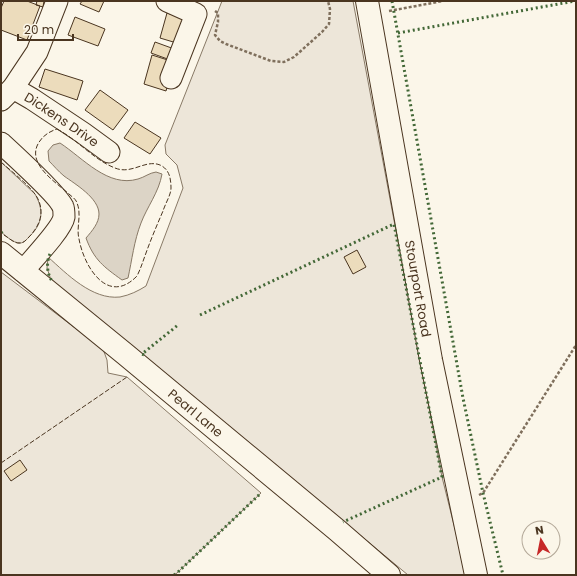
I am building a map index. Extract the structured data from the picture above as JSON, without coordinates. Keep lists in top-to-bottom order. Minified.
{"streets":{"main road":["Stourport Road","Pearl Lane"],"street":["Dickens Drive"]},"scale_bar":"20 m","north":"top"}
